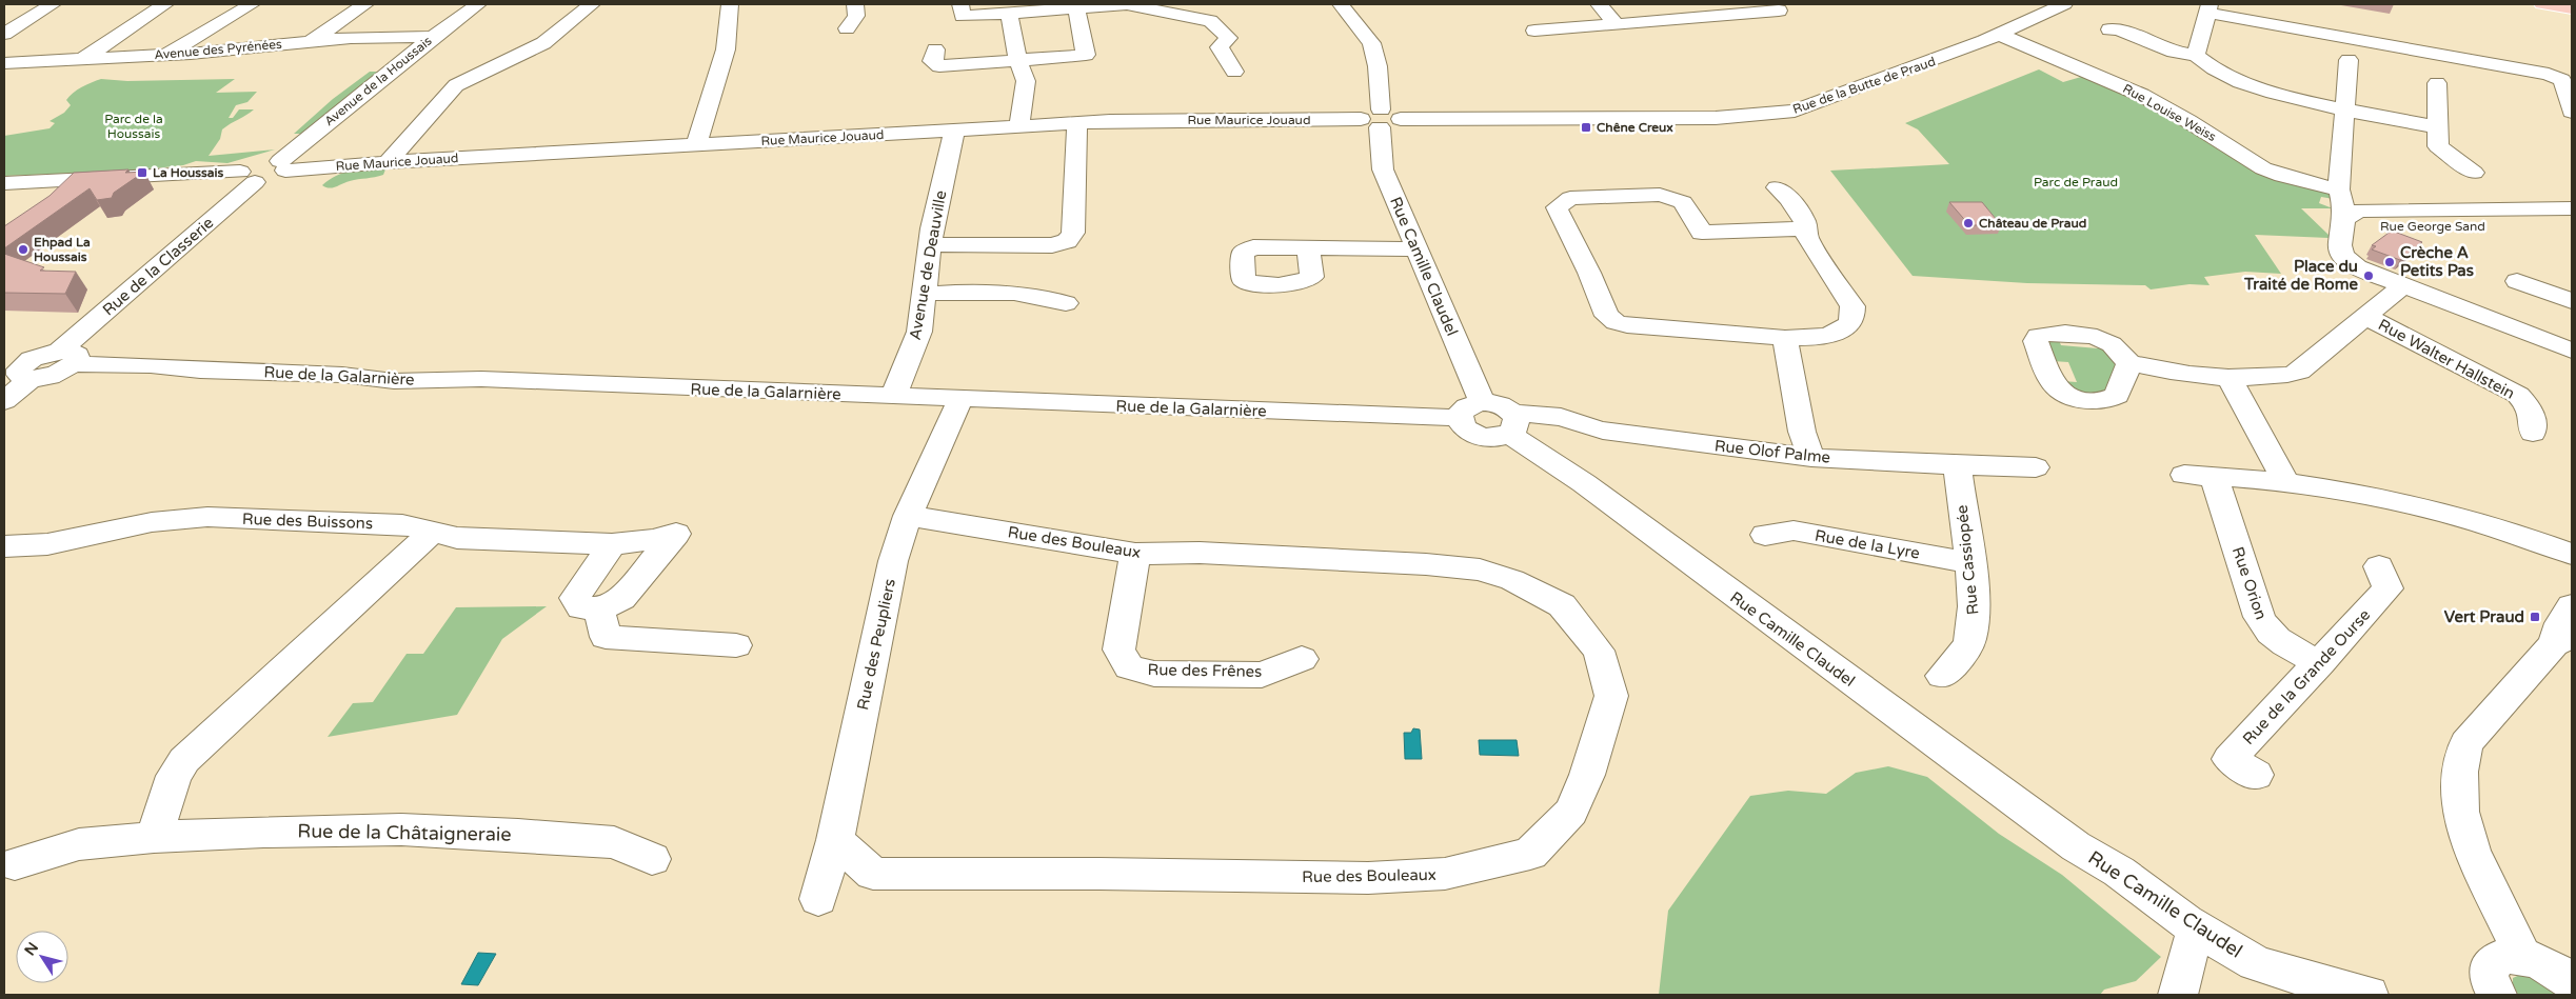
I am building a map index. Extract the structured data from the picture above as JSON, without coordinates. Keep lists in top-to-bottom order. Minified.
{"streets":{"street":["Avenue des Pyrénées","Avenue de la Houssais","Rue de la Butte de Praud","Rue Louise Weiss","Rue Maurice Jouaud","Rue George Sand","Avenue de Deauville","Rue de la Classerie","Rue Camille Claudel","Rue Walter Hallstein","Rue de la Galarnière","Rue Olof Palme","Rue des Buissons","Rue des Bouleaux","Rue de la Lyre","Rue Cassiopée","Rue Orion","Rue des Peupliers","Rue des Frênes","Rue de la Grande Ourse","Rue de la Châtaigneraie"]},"crossings":[["Avenue des Pyrénées","Avenue de la Houssais"],["Avenue de la Houssais","Rue Maurice Jouaud"],["Rue de la Butte de Praud","Rue Louise Weiss"],["Rue de la Butte de Praud","Rue Maurice Jouaud"],["Rue de la Butte de Praud","Rue Camille Claudel"],["Rue Maurice Jouaud","Avenue de Deauville"],["Rue Maurice Jouaud","Rue Camille Claudel"],["Avenue de Deauville","Rue de la Galarnière"],["Rue de la Classerie","Rue de la Galarnière"],["Rue Camille Claudel","Rue de la Galarnière"],["Rue Camille Claudel","Rue Olof Palme"],["Rue de la Galarnière","Rue Olof Palme"],["Rue de la Galarnière","Rue des Peupliers"],["Rue Olof Palme","Rue Cassiopée"],["Rue des Bouleaux","Rue des Peupliers"],["Rue des Bouleaux","Rue des Frênes"],["Rue de la Lyre","Rue Cassiopée"],["Rue Orion","Rue de la Grande Ourse"]],"parks":["Parc de la Houssais","Parc de Praud"],"places":{"transit":["Chêne Creux","La Houssais","Vert Praud"],"other":["Château de Praud","Ehpad La Houssais","Crèche A Petits Pas","Place du Traité de Rome"]},"north":"top left"}
